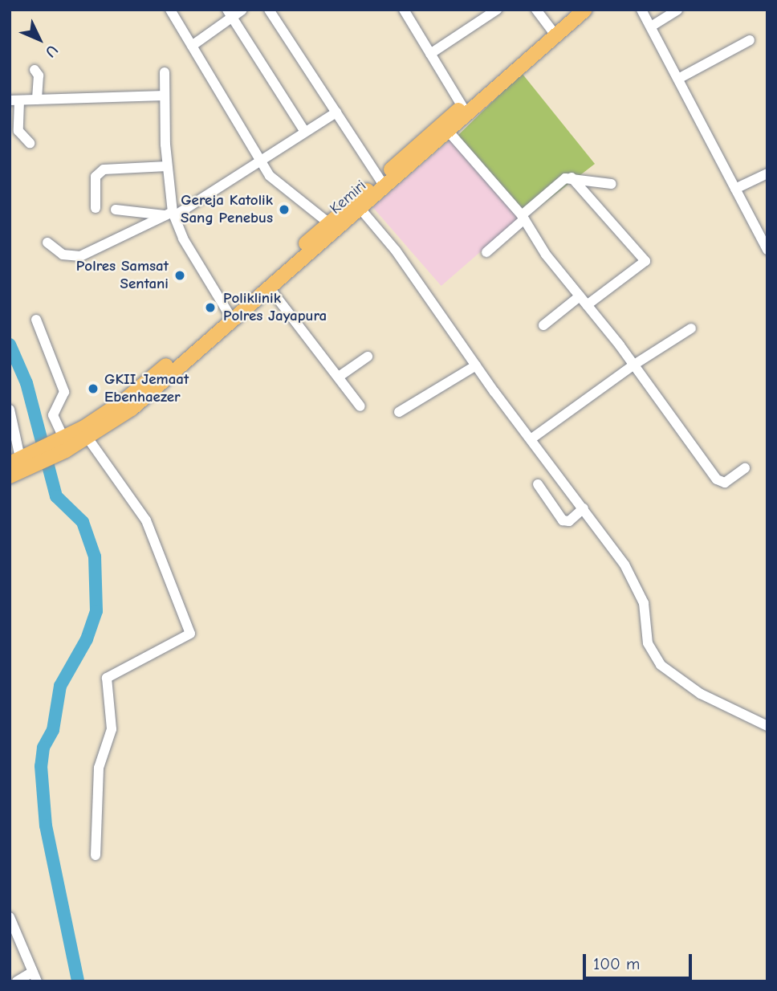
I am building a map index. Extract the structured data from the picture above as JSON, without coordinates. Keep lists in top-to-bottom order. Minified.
{"streets":{"highway":["Kemiri"]},"places":["Gereja Katolik Sang Penebus","Polres Samsat Sentani","Poliklinik Polres Jayapura","GKII Jemaat Ebenhaezer"],"scale_bar":"100 m","north":"bottom right"}
